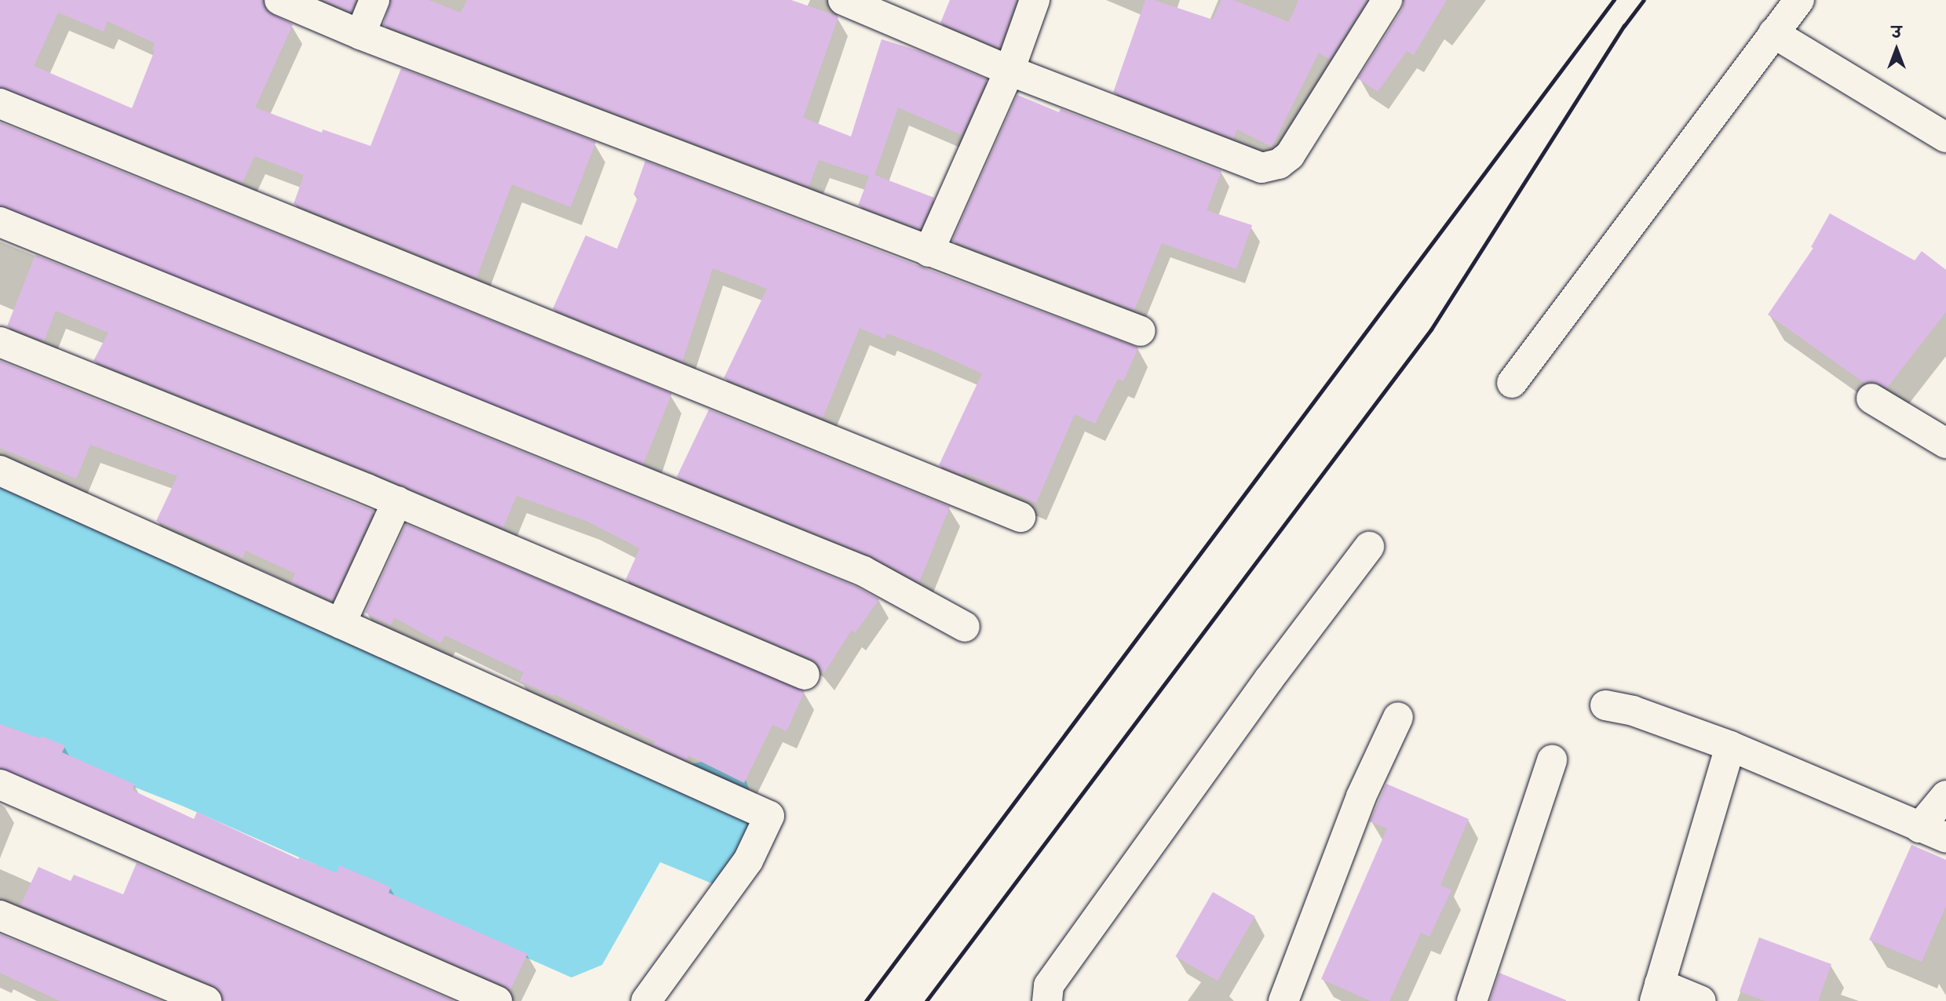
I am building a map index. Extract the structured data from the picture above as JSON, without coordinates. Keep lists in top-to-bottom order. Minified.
{"north":"top"}
